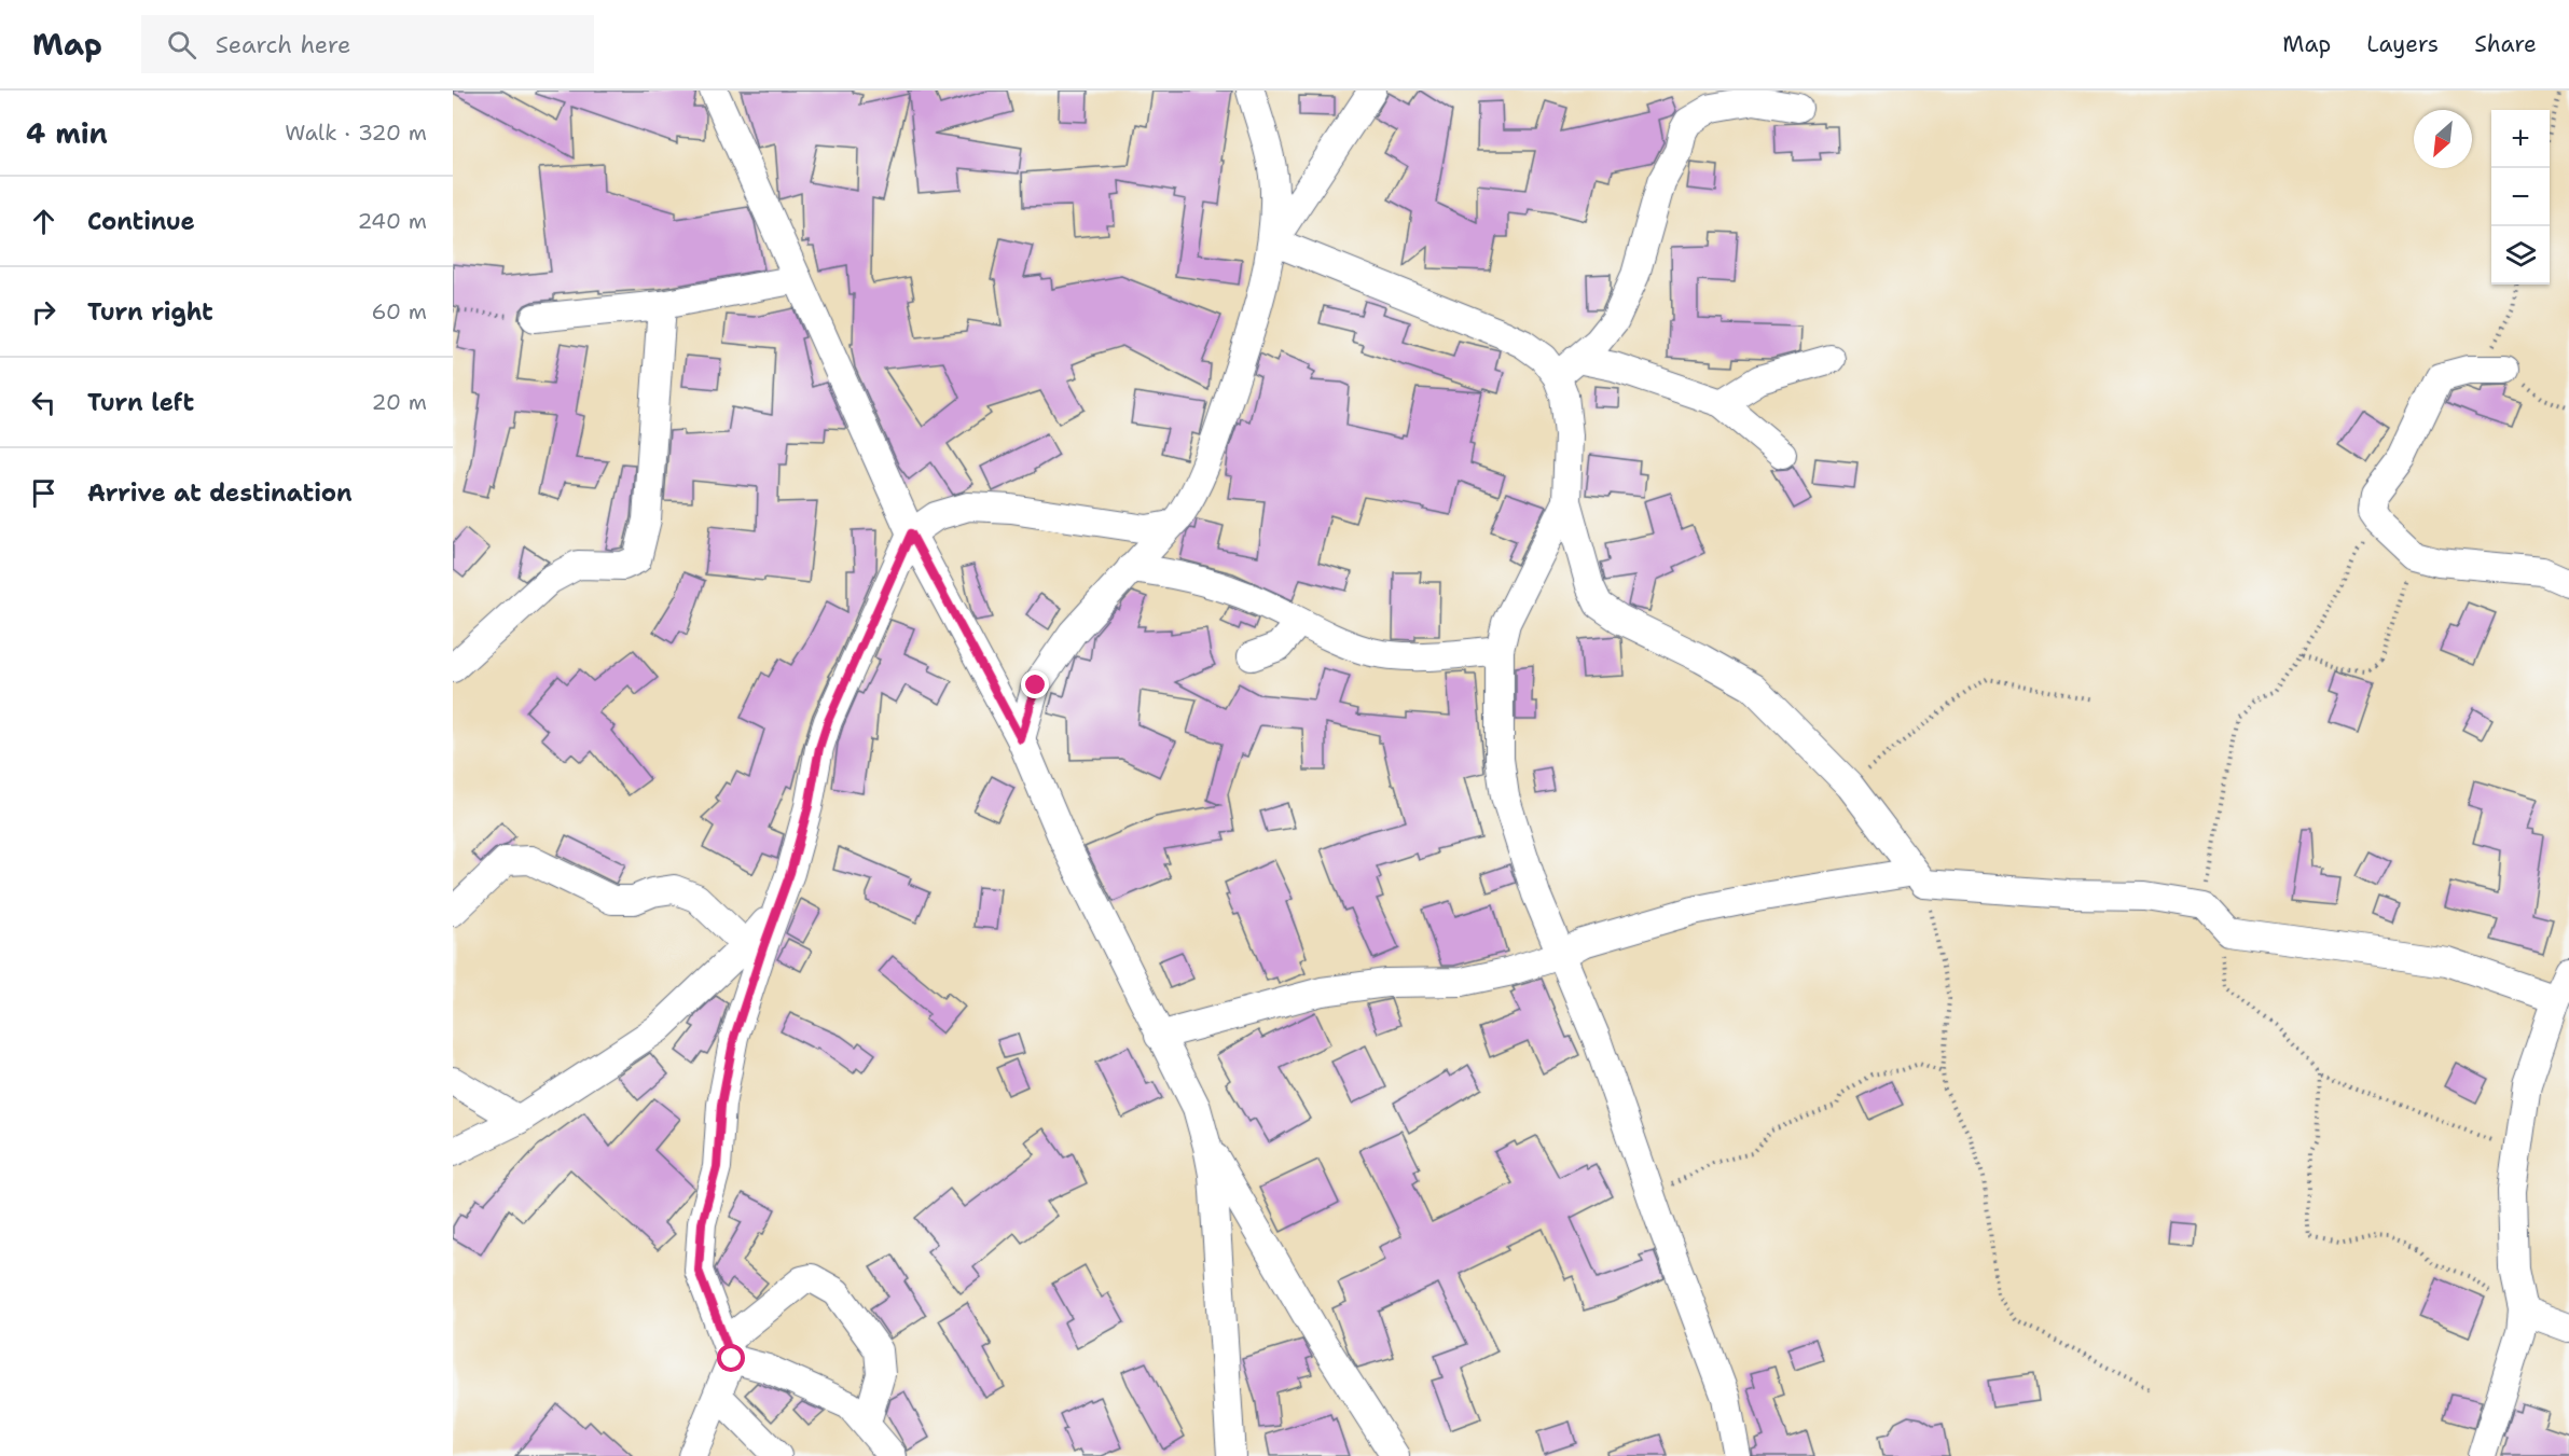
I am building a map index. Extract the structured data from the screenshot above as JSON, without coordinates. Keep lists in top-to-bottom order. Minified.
{"north":"bottom left","page":{"header":"Map","search":"Search here","nav":["Map","Layers","Share"],"heading":["4 min","Walk · 320 m"],"map_buttons":["+","−"],"list":[["Continue","240 m"],["Turn right","60 m"],["Turn left","20 m"],"Arrive at destination"]}}
